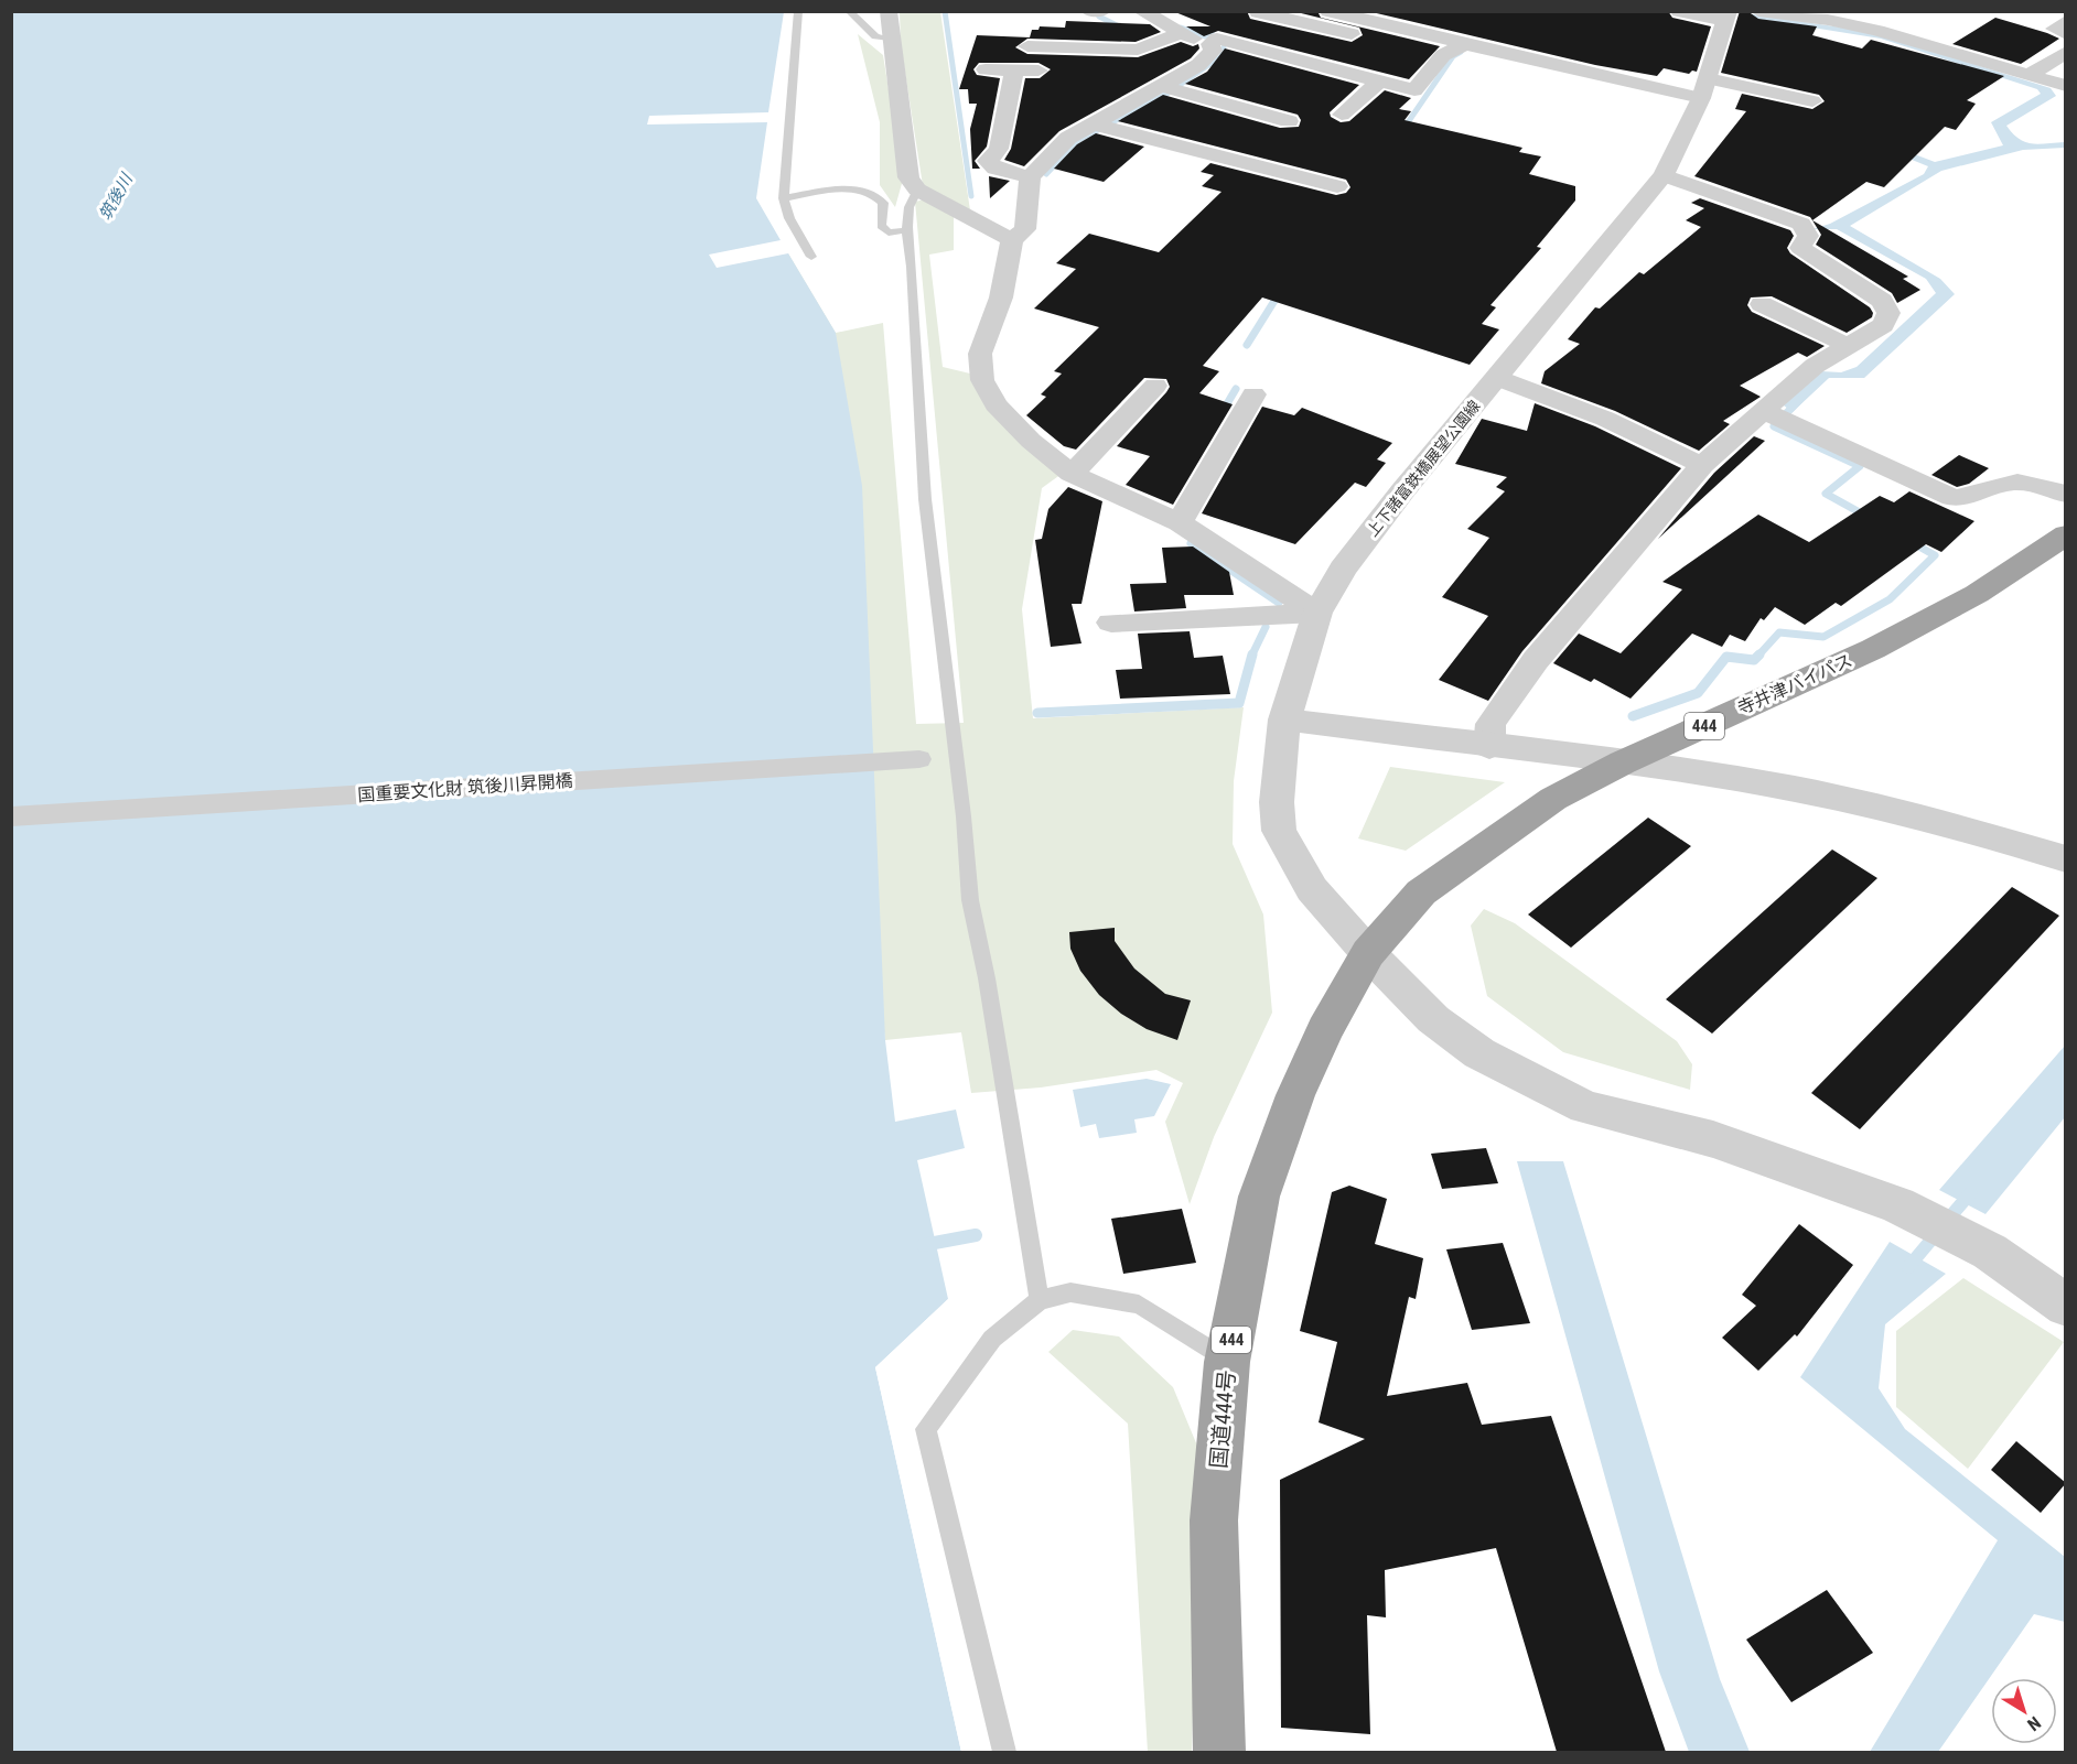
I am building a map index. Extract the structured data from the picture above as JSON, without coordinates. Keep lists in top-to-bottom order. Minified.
{"streets":{"highway":["寺井津バイパス","444","国道444号"],"street":["上下諸富鉄橋展望公園線","国重要文化財 筑後川昇開橋"]},"crossings":[["上下諸富鉄橋展望公園線","寺井津バイパス"],["上下諸富鉄橋展望公園線","国道444号"],["寺井津バイパス","国道444号"]],"water":["筑後川"],"north":"bottom right"}
